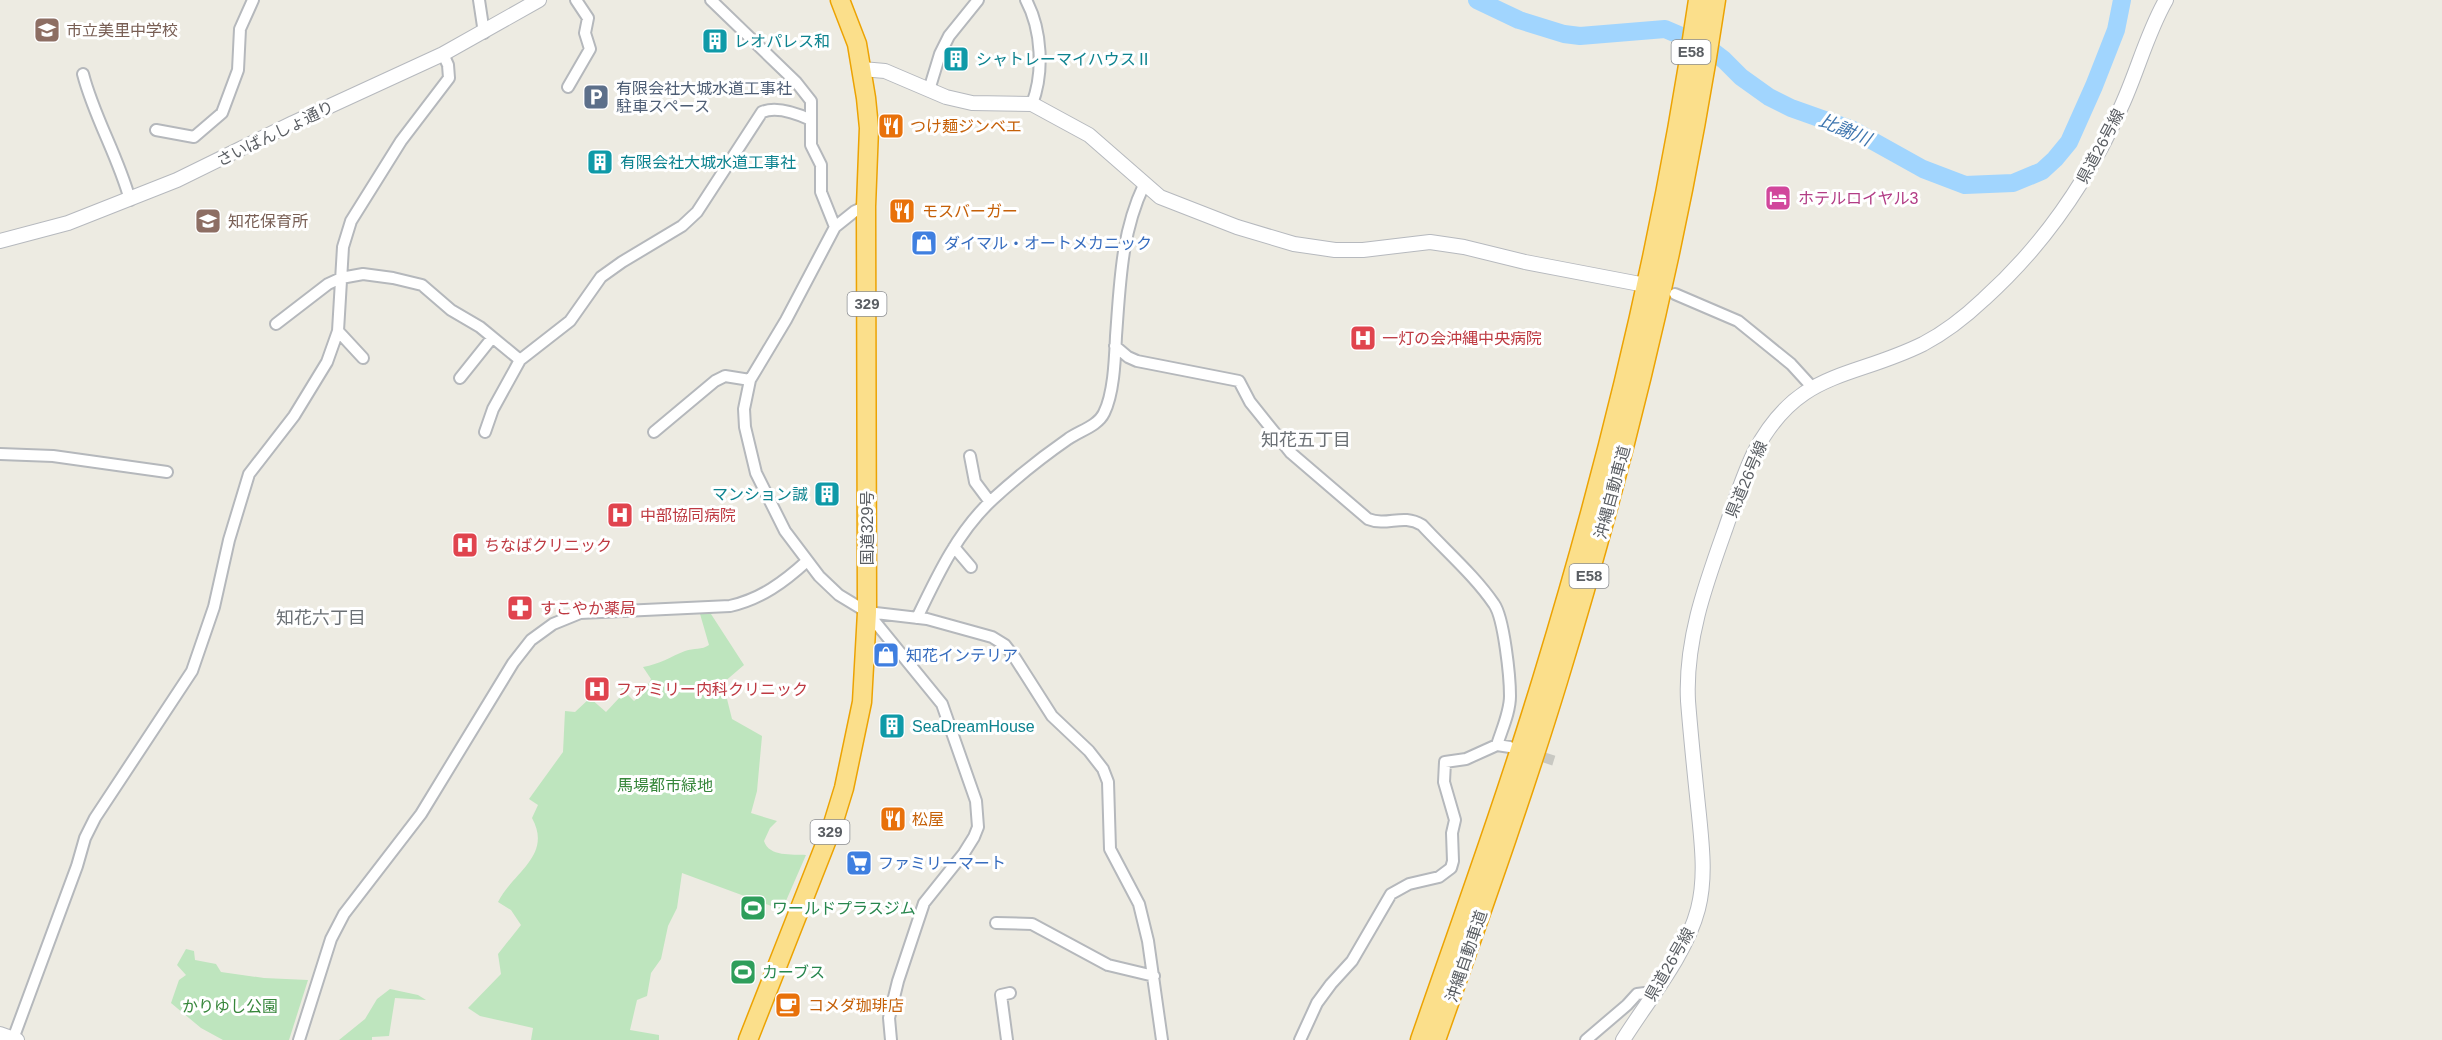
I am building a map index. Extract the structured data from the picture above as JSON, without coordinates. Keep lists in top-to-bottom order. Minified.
{"streets":{"highway":["E58","329","沖縄自動車道","国道329号"],"main road":["さいばんしょ通り","県道26号線"]},"districts":["知花五丁目","知花六丁目"],"water":["比謝川"],"parks":["馬場都市緑地","かりゆし公園"],"places":{"school or university":["市立美里中学校","知花保育所"],"building":["レオパレス和","シャトレーマイハウスⅡ","有限会社大城水道工事社","マンション誠","SeaDreamHouse"],"parking":["有限会社大城水道工事社 駐車スペース"],"restaurant":["つけ麺ジンベエ","モスバーガー","松屋"],"hotel":["ホテルロイヤル3"],"shop":["ダイマル・オートメカニック","知花インテリア"],"hospital":["一灯の会沖縄中央病院","中部協同病院","ちなばクリニック","ファミリー内科クリニック"],"pharmacy":["すこやか薬局"],"supermarket":["ファミリーマート"],"sports":["ワールドプラスジム","カーブス"],"cafe":["コメダ珈琲店"]}}
